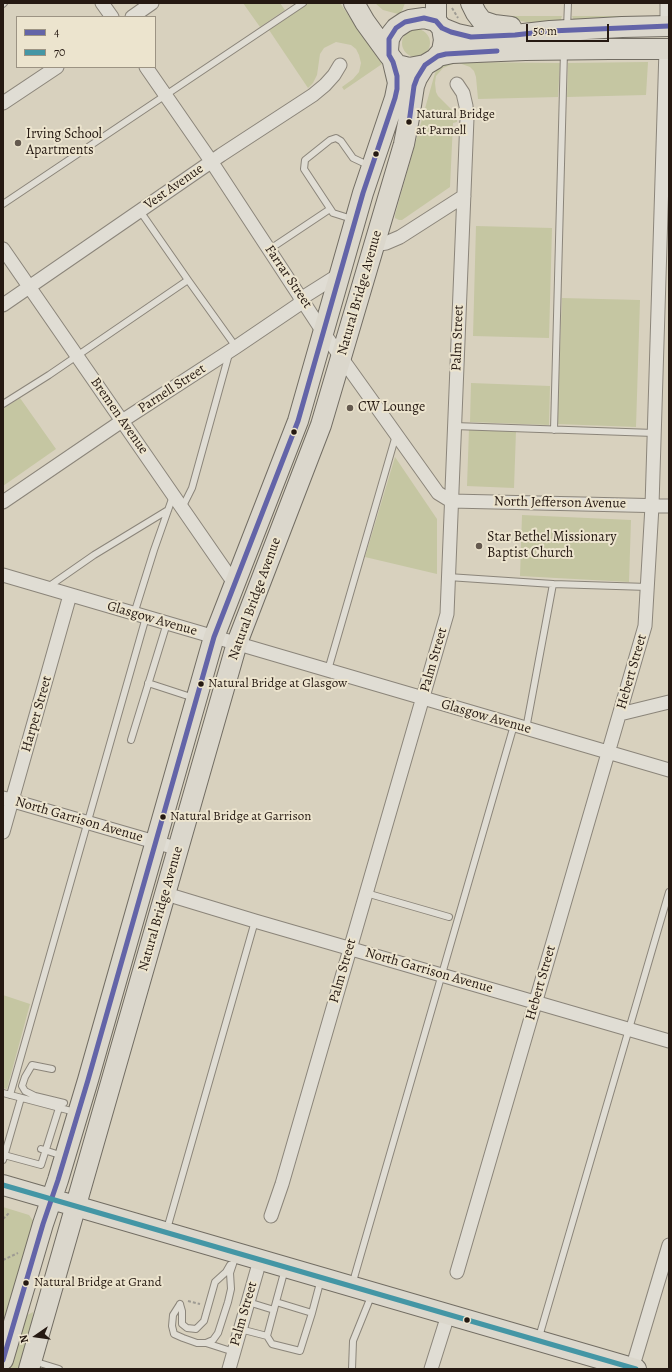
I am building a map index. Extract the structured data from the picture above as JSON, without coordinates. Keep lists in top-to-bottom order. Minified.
{"streets":{"main road":["Natural Bridge Avenue"],"street":["Vest Avenue","Farrar Street","Palm Street","Parnell Street","Bremen Avenue","North Jefferson Avenue","Glasgow Avenue","Hebert Street","Harper Street","North Garrison Avenue"]},"crossings":[["Vest Avenue","Farrar Street"],["Vest Avenue","Bremen Avenue"],["Farrar Street","Natural Bridge Avenue"],["Farrar Street","Palm Street"],["Farrar Street","Parnell Street"],["Farrar Street","North Jefferson Avenue"],["Natural Bridge Avenue","Parnell Street"],["Natural Bridge Avenue","Bremen Avenue"],["Natural Bridge Avenue","Glasgow Avenue"],["Natural Bridge Avenue","North Garrison Avenue"],["Palm Street","North Jefferson Avenue"],["Palm Street","Glasgow Avenue"],["Palm Street","North Garrison Avenue"],["Parnell Street","Bremen Avenue"],["North Jefferson Avenue","Hebert Street"],["Glasgow Avenue","Hebert Street"],["Glasgow Avenue","Harper Street"],["Hebert Street","North Garrison Avenue"],["Harper Street","North Garrison Avenue"]],"places":["Natural Bridge at Parnell","Irving School Apartments","CW Lounge","Star Bethel Missionary Baptist Church","Natural Bridge at Glasgow","Natural Bridge at Garrison","Natural Bridge at Grand"],"lines":["transit line 4","transit line 70"],"legend":["4","70"],"scale_bar":"50 m","north":"left"}
